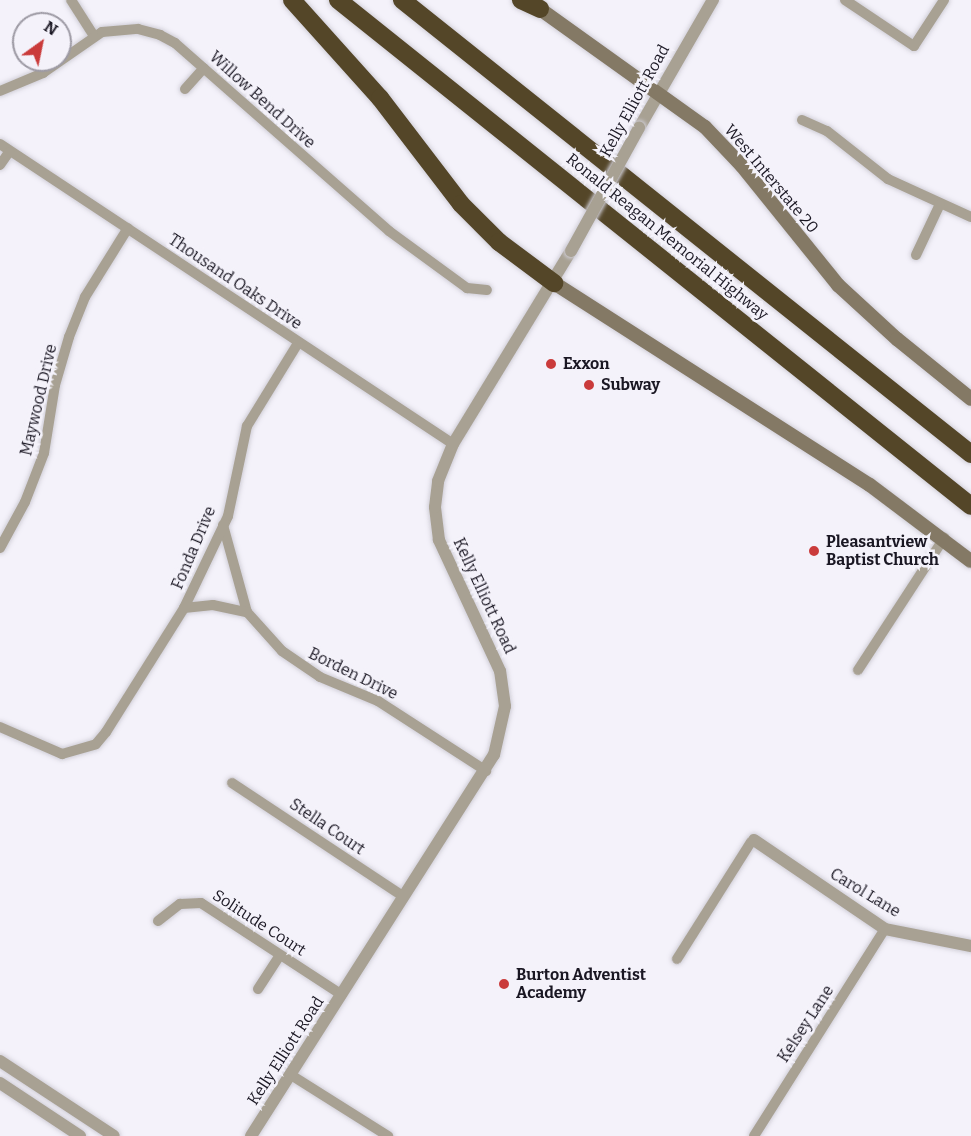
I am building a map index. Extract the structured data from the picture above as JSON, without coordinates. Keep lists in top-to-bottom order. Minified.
{"streets":{"highway":["Ronald Reagan Memorial Highway"],"main road":["West Interstate 20"],"street":["Willow Bend Drive","Kelly Elliott Road","Thousand Oaks Drive","Maywood Drive","Fonda Drive","Borden Drive","Stella Court","Carol Lane","Solitude Court","Kelsey Lane"]},"crossings":[["Kelly Elliott Road","West Interstate 20"],["Kelly Elliott Road","Thousand Oaks Drive"],["Kelly Elliott Road","Borden Drive"],["Kelly Elliott Road","Stella Court"],["Kelly Elliott Road","Solitude Court"],["Thousand Oaks Drive","Maywood Drive"],["Thousand Oaks Drive","Fonda Drive"],["Fonda Drive","Borden Drive"],["Carol Lane","Kelsey Lane"]],"places":["Exxon","Subway","Pleasantview Baptist Church","Burton Adventist Academy"],"north":"top right"}
